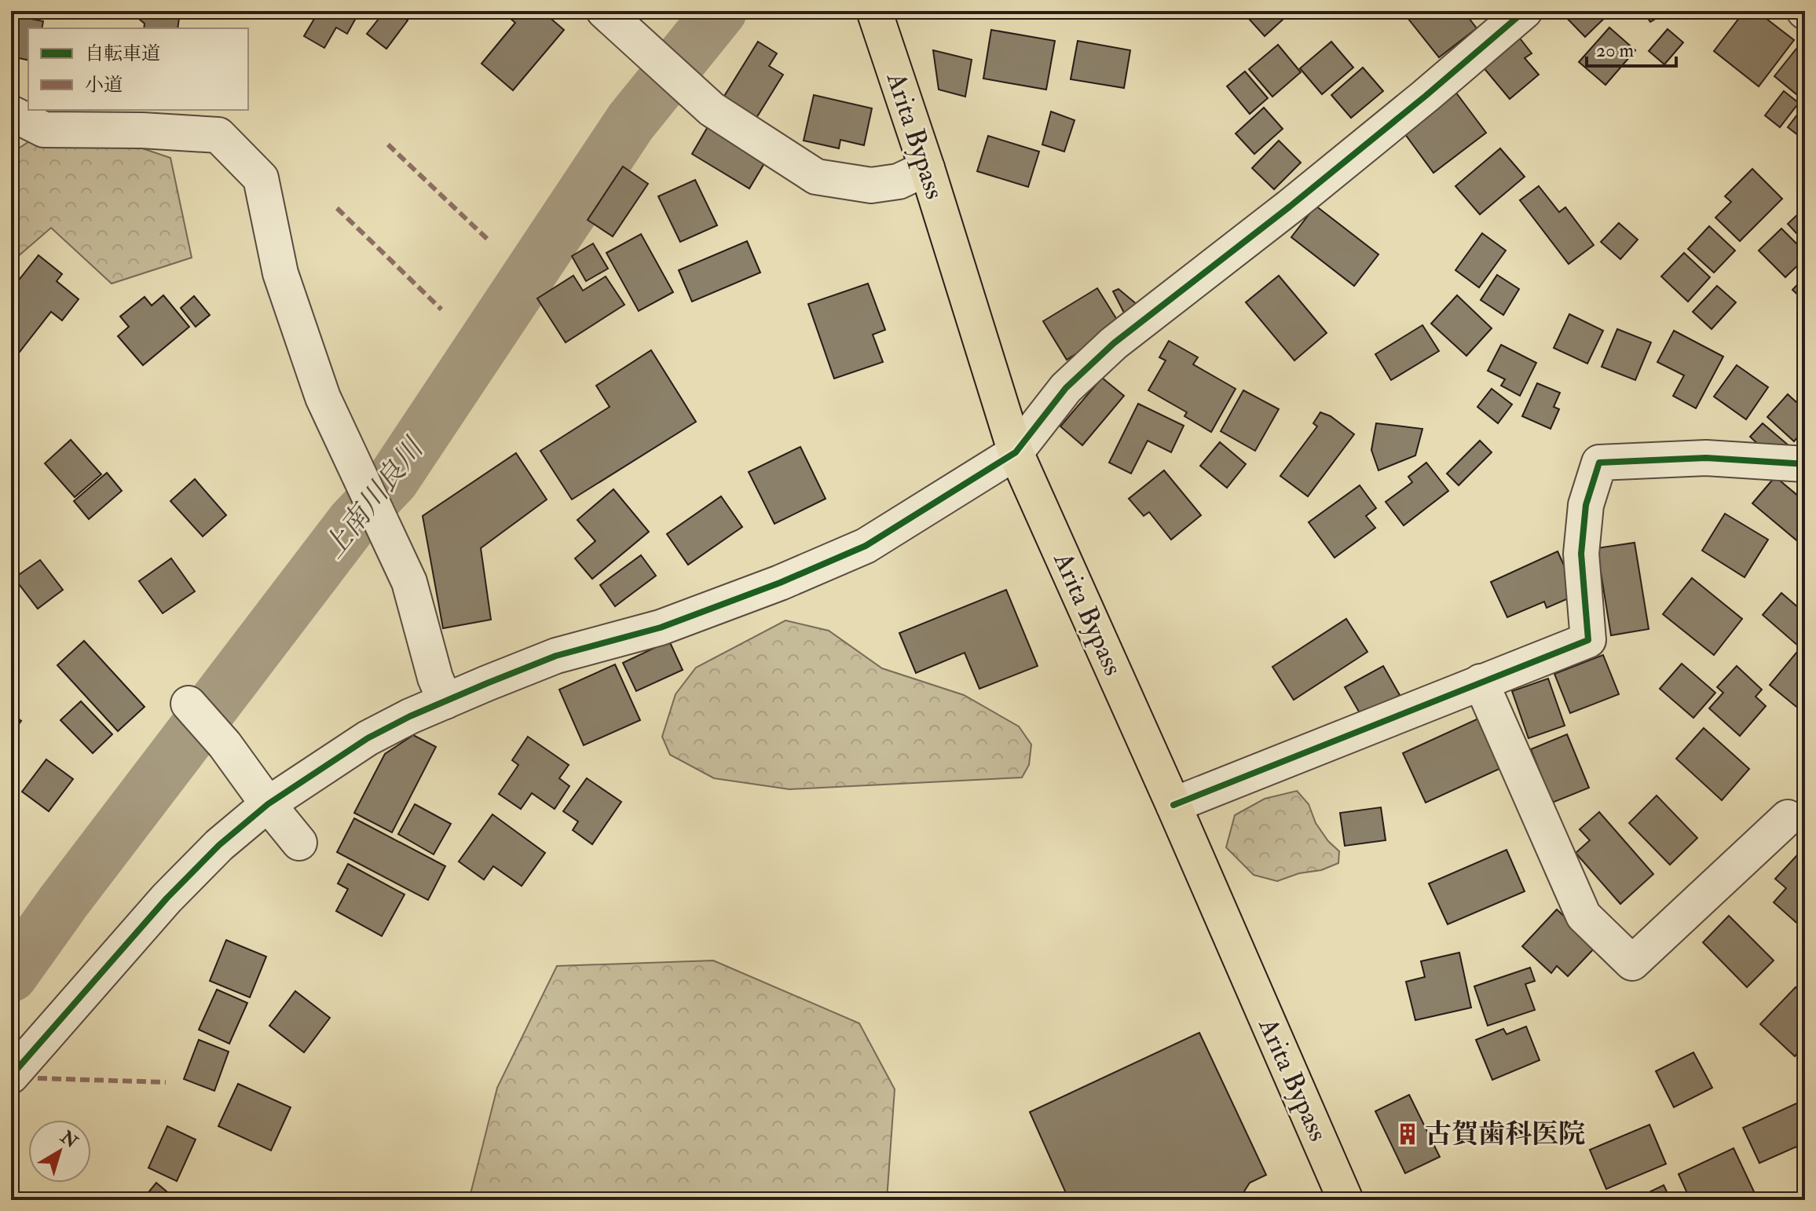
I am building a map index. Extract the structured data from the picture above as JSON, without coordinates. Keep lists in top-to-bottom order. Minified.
{"streets":{"highway":["Arita Bypass"]},"water":["上南川良川"],"places":{"building":["古賀歯科医院"]},"legend":["自転車道","小道"],"scale_bar":"20 m","north":"top right"}
